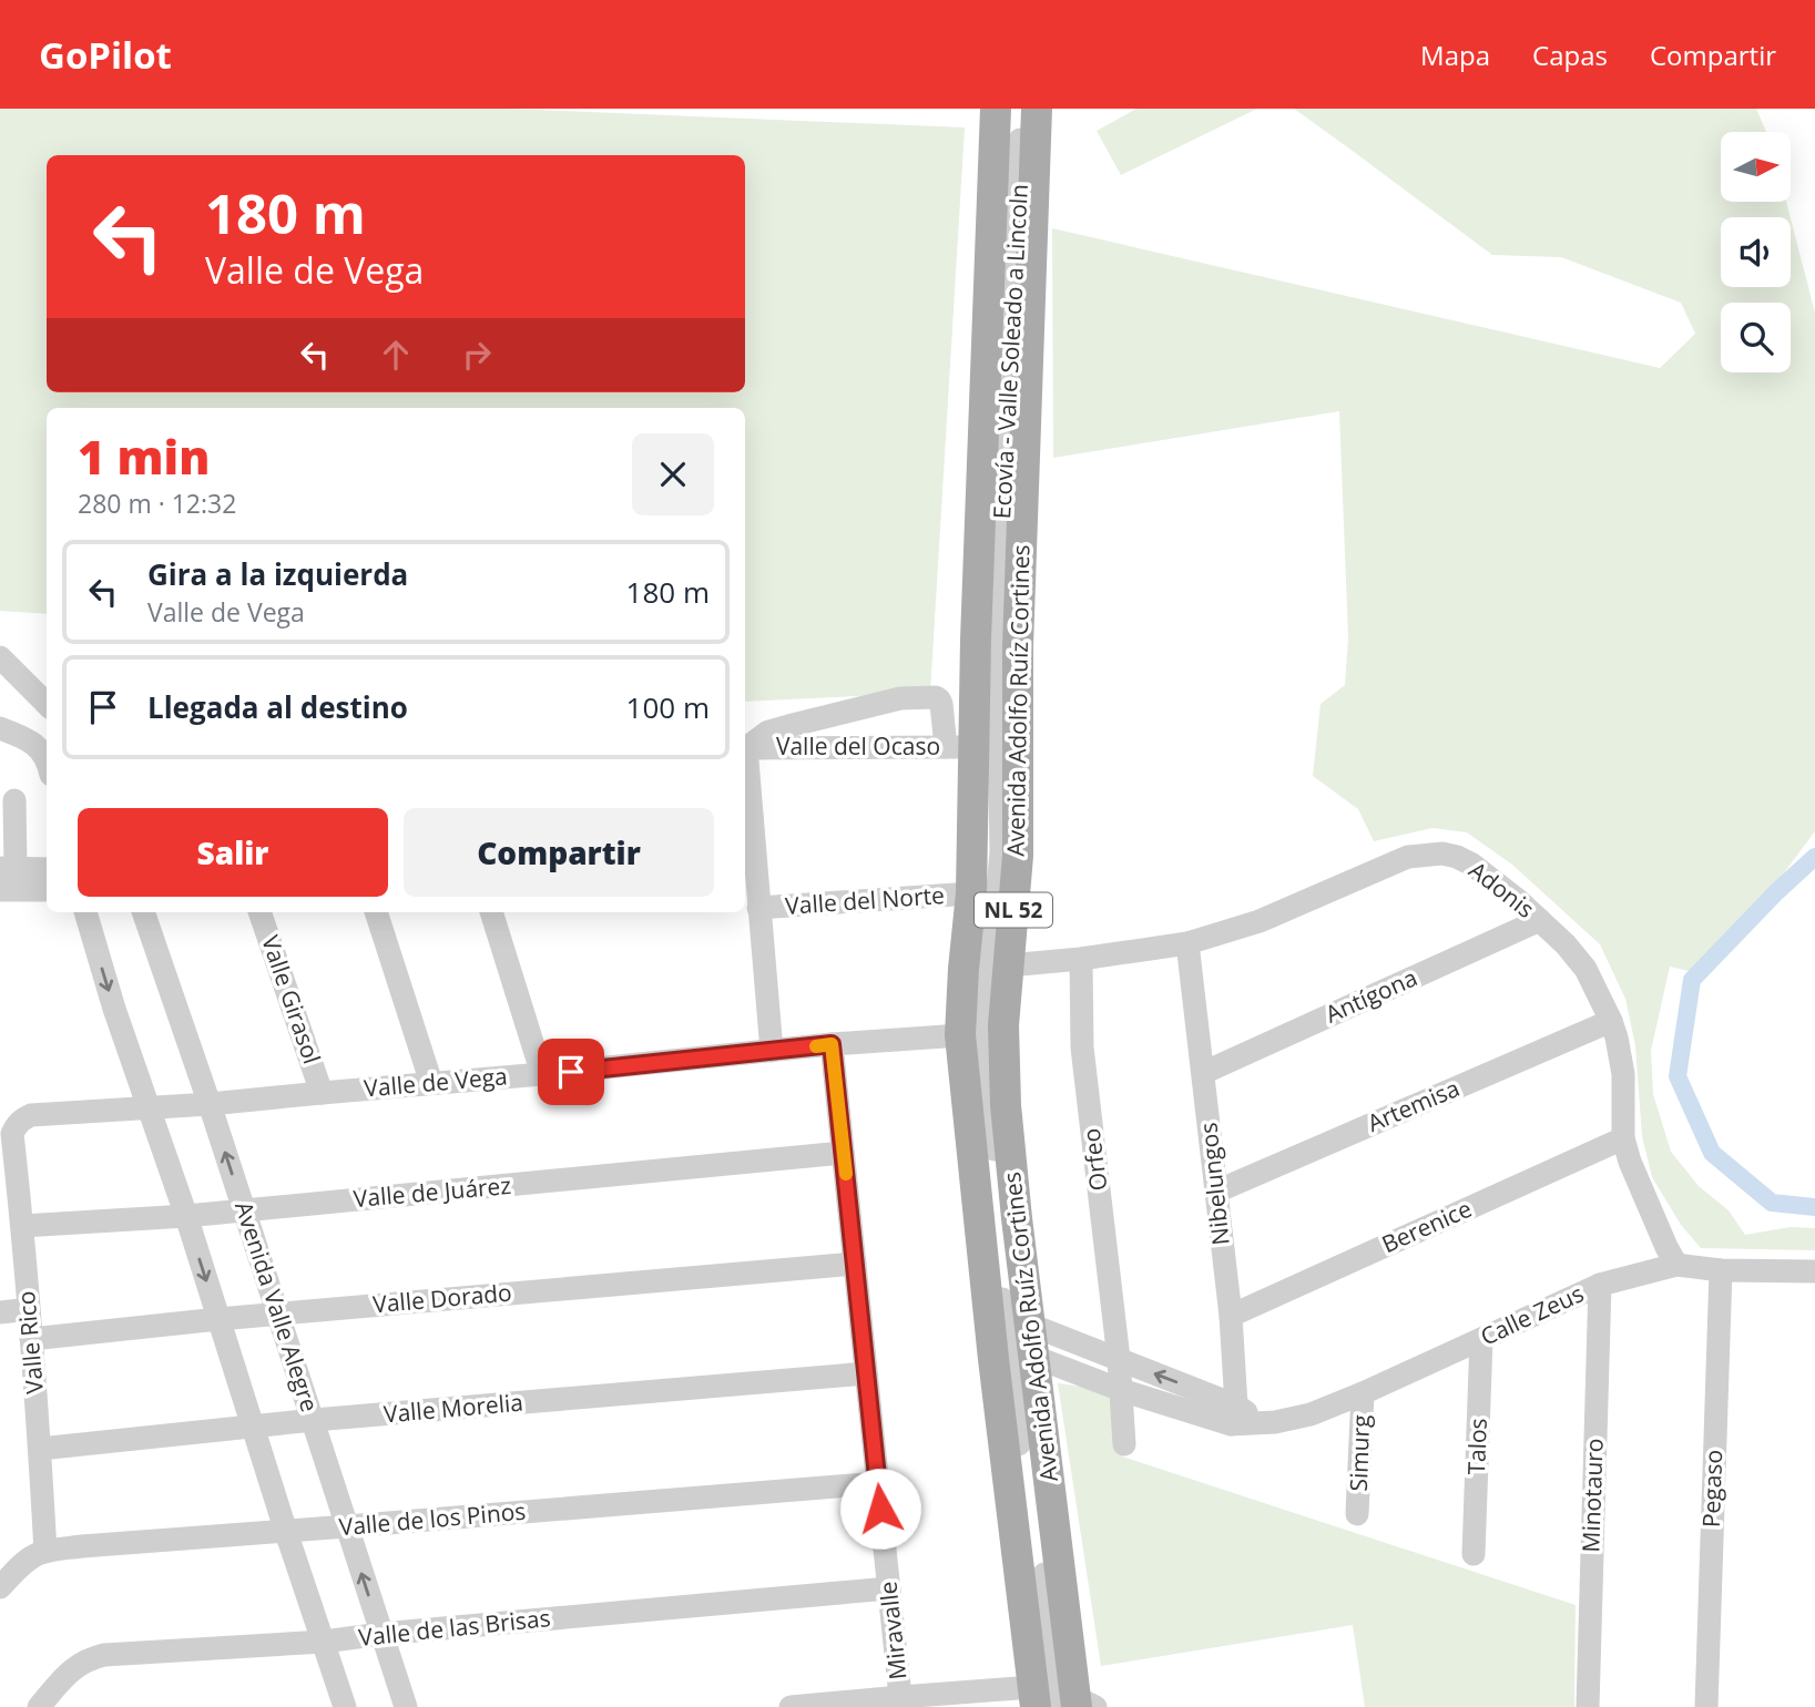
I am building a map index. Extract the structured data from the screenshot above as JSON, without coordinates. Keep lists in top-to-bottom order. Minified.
{"streets":{"main road":["Avenida Adolfo Ruíz Cortines","NL 52"],"street":["Ecovía - Valle Soleado a Lincoln","Valle del Ocaso","Adonis","Valle del Norte","Antígona","Valle Girasol","Valle de Vega","Artemisa","Orfeo","Nibelungos","Valle de Juárez","Berenice","Valle Dorado","Avenida Valle Alegre","Calle Zeus","Valle Rico","Valle Morelia","Talos","Simurg","Pegaso","Minotauro","Valle de los Pinos","Valle de las Brisas","Miravalle"]},"crossings":[["Ecovía - Valle Soleado a Lincoln","Avenida Adolfo Ruíz Cortines"],["Avenida Adolfo Ruíz Cortines","Valle del Ocaso"],["Avenida Adolfo Ruíz Cortines","Adonis"],["Avenida Adolfo Ruíz Cortines","Valle del Norte"],["Avenida Adolfo Ruíz Cortines","Valle de Vega"],["Avenida Adolfo Ruíz Cortines","Calle Zeus"],["Adonis","Antígona"],["Adonis","Artemisa"],["Adonis","Orfeo"],["Adonis","Nibelungos"],["Adonis","Berenice"],["Adonis","Calle Zeus"],["Antígona","Nibelungos"],["Valle Girasol","Valle de Vega"],["Valle de Vega","Avenida Valle Alegre"],["Valle de Vega","Valle Rico"],["Valle de Vega","Miravalle"],["Artemisa","Nibelungos"],["Orfeo","Calle Zeus"],["Nibelungos","Berenice"],["Nibelungos","Calle Zeus"],["Valle de Juárez","Avenida Valle Alegre"],["Valle de Juárez","Valle Rico"],["Valle de Juárez","Miravalle"],["Valle Dorado","Avenida Valle Alegre"],["Valle Dorado","Valle Rico"],["Valle Dorado","Miravalle"],["Avenida Valle Alegre","Valle Morelia"],["Avenida Valle Alegre","Valle de los Pinos"],["Avenida Valle Alegre","Valle de las Brisas"],["Calle Zeus","Talos"],["Calle Zeus","Simurg"],["Calle Zeus","Pegaso"],["Calle Zeus","Minotauro"],["Valle Rico","Valle Morelia"],["Valle Rico","Valle de los Pinos"],["Valle Morelia","Miravalle"],["Valle de los Pinos","Miravalle"],["Valle de las Brisas","Miravalle"]],"north":"right","page":{"header":"GoPilot","nav":["Mapa","Capas","Compartir"],"turn":["180 m","Valle de Vega"],"heading":["1 min","280 m · 12:32"],"list":[{"name":"Gira a la izquierda","note":"Valle de Vega","value":"180 m"},{"name":"Llegada al destino","value":"100 m"}],"buttons":["Salir","Compartir"]}}
